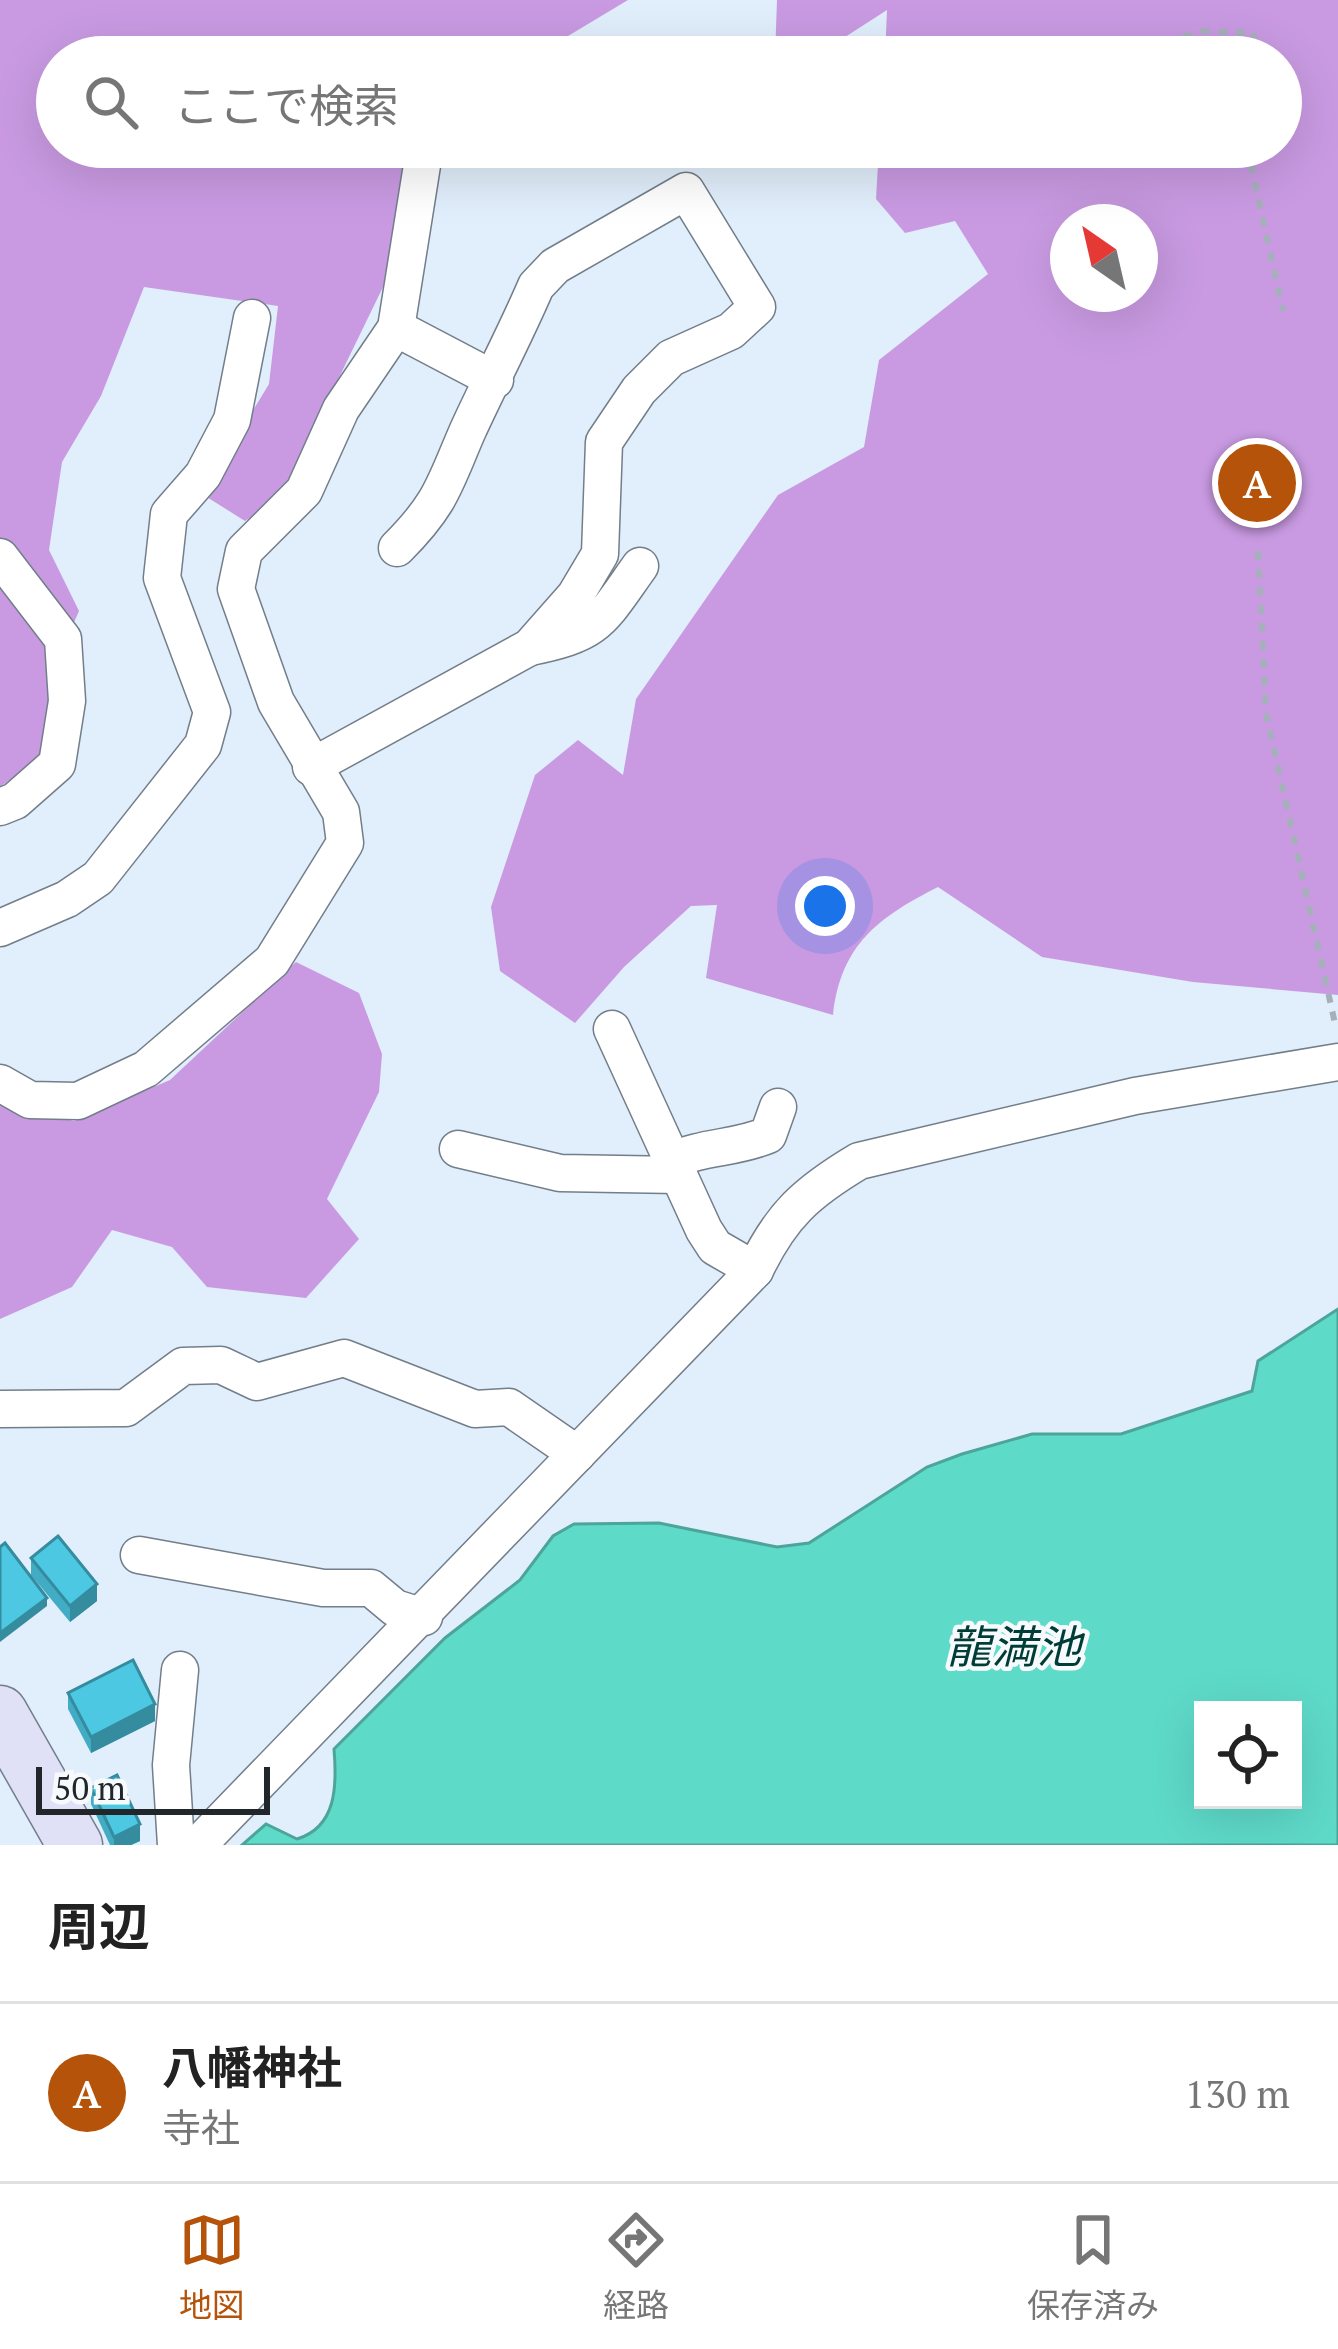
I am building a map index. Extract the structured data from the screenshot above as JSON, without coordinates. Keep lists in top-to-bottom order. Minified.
{"water":["龍満池"],"scale_bar":"50 m","north":"top left","page":{"search":"ここで検索","pins":"A","scale":"50 m","heading":"周辺","list":[{"mark":"A","name":"八幡神社","note":"寺社","value":"130 m"}],"nav":["地図","経路","保存済み"]}}
